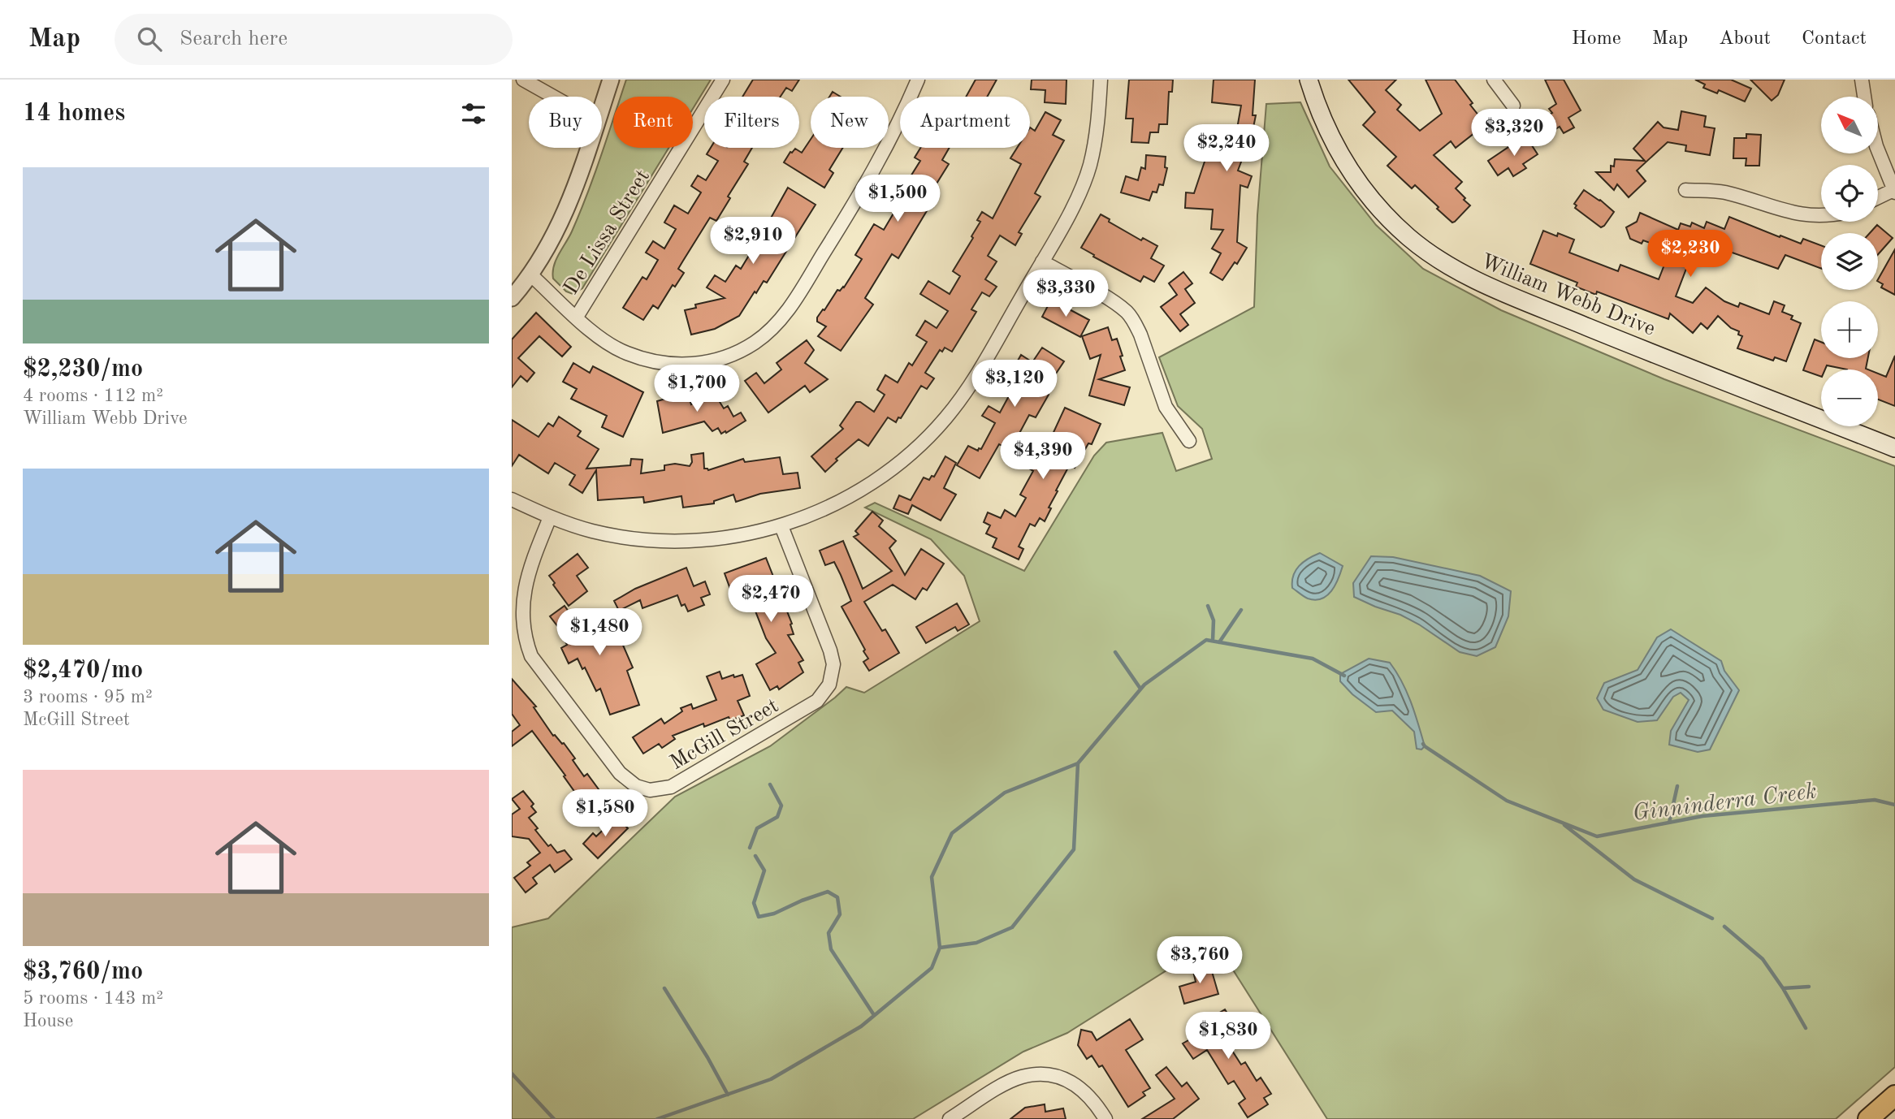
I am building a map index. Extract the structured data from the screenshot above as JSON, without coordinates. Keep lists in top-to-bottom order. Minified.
{"streets":{"main road":["William Webb Drive"],"street":["De Lissa Street","McGill Street"]},"water":["Ginninderra Creek"],"north":"top left","page":{"header":"Map","search":"Search here","nav":["Home","Map","About","Contact"],"heading":"14 homes","map_buttons":["+","−"],"chip":["Buy","Rent","Filters","New","Apartment"],"price":["$3,320","$2,240","$1,500","$2,910","$2,230","$3,330","$3,120","$1,700","$4,390","$2,470","$1,480","$1,580","$3,760","$1,830"],"list":[{"name":"$2,230/mo","note":"4 rooms · 112 m² · William Webb Drive"},{"name":"$2,470/mo","note":"3 rooms · 95 m² · McGill Street"},{"name":"$3,760/mo","note":"5 rooms · 143 m² · House"}]}}
